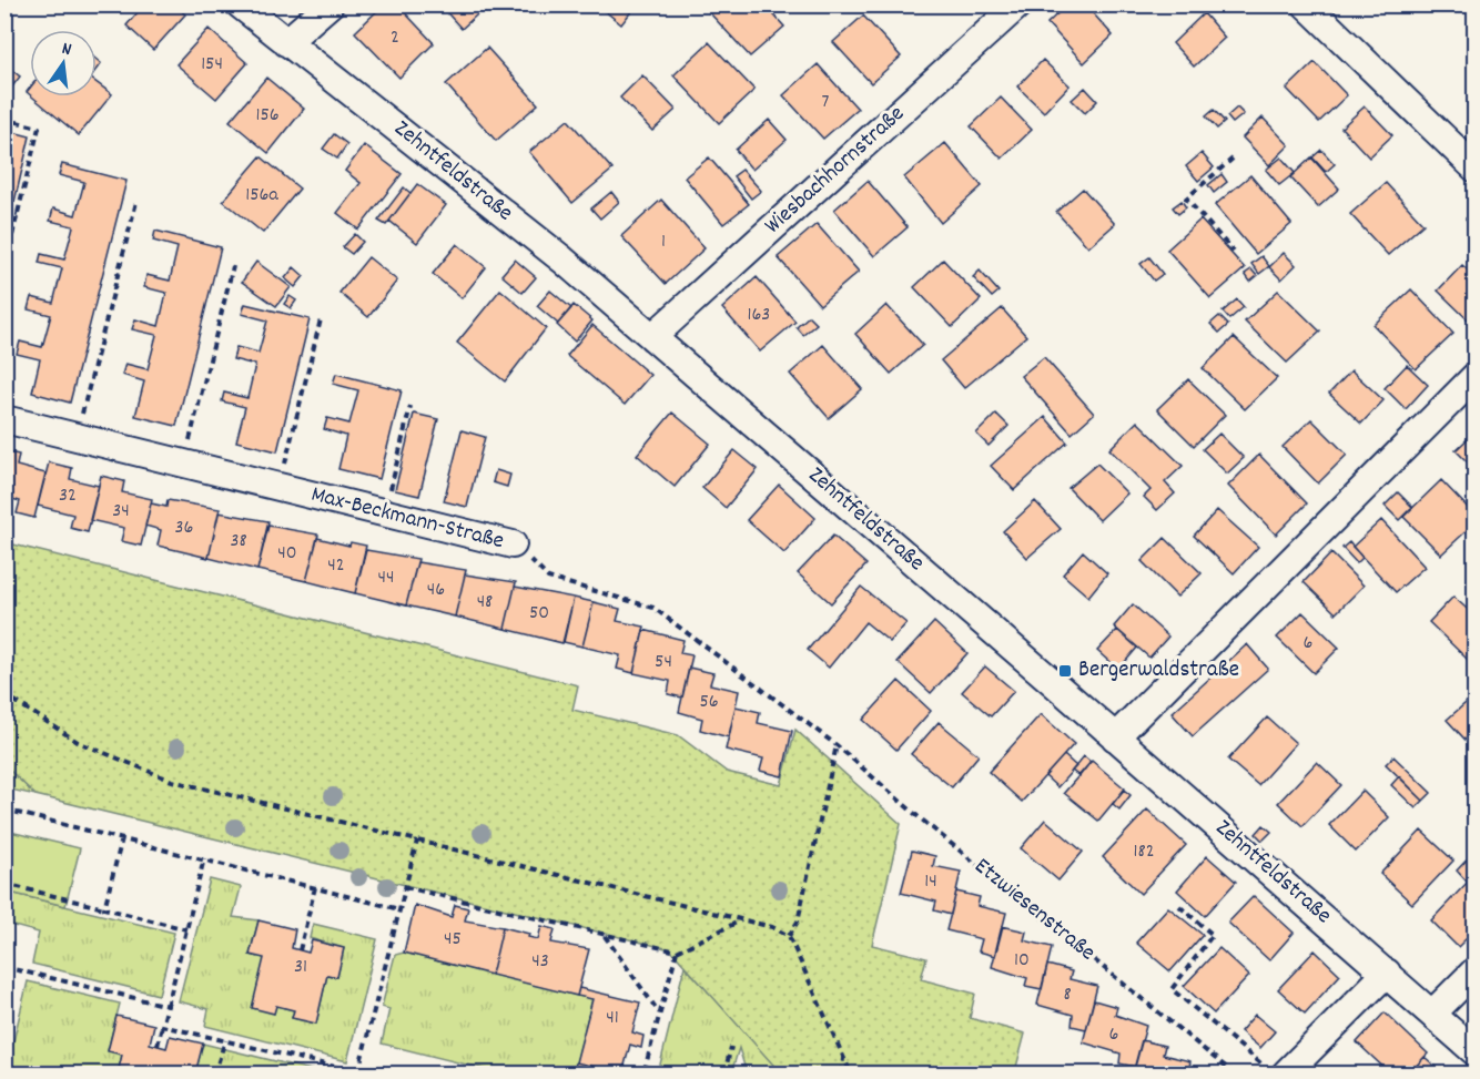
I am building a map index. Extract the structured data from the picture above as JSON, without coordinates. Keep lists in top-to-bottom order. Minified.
{"streets":{"street":["Wiesbachhornstraße","Zehntfeldstraße","Max-Beckmann-Straße"],"path":["Etzwiesenstraße"]},"crossings":[["Wiesbachhornstraße","Zehntfeldstraße"],["Max-Beckmann-Straße","Etzwiesenstraße"]],"places":{"transit":["Bergerwaldstraße"]},"house_numbers":["2","154","7","156","156a","1","163","32","34","36","38","40","42","44","46","48","50","6","54","56","182","14","45","10","43","31","8","41","6"],"north":"top"}
